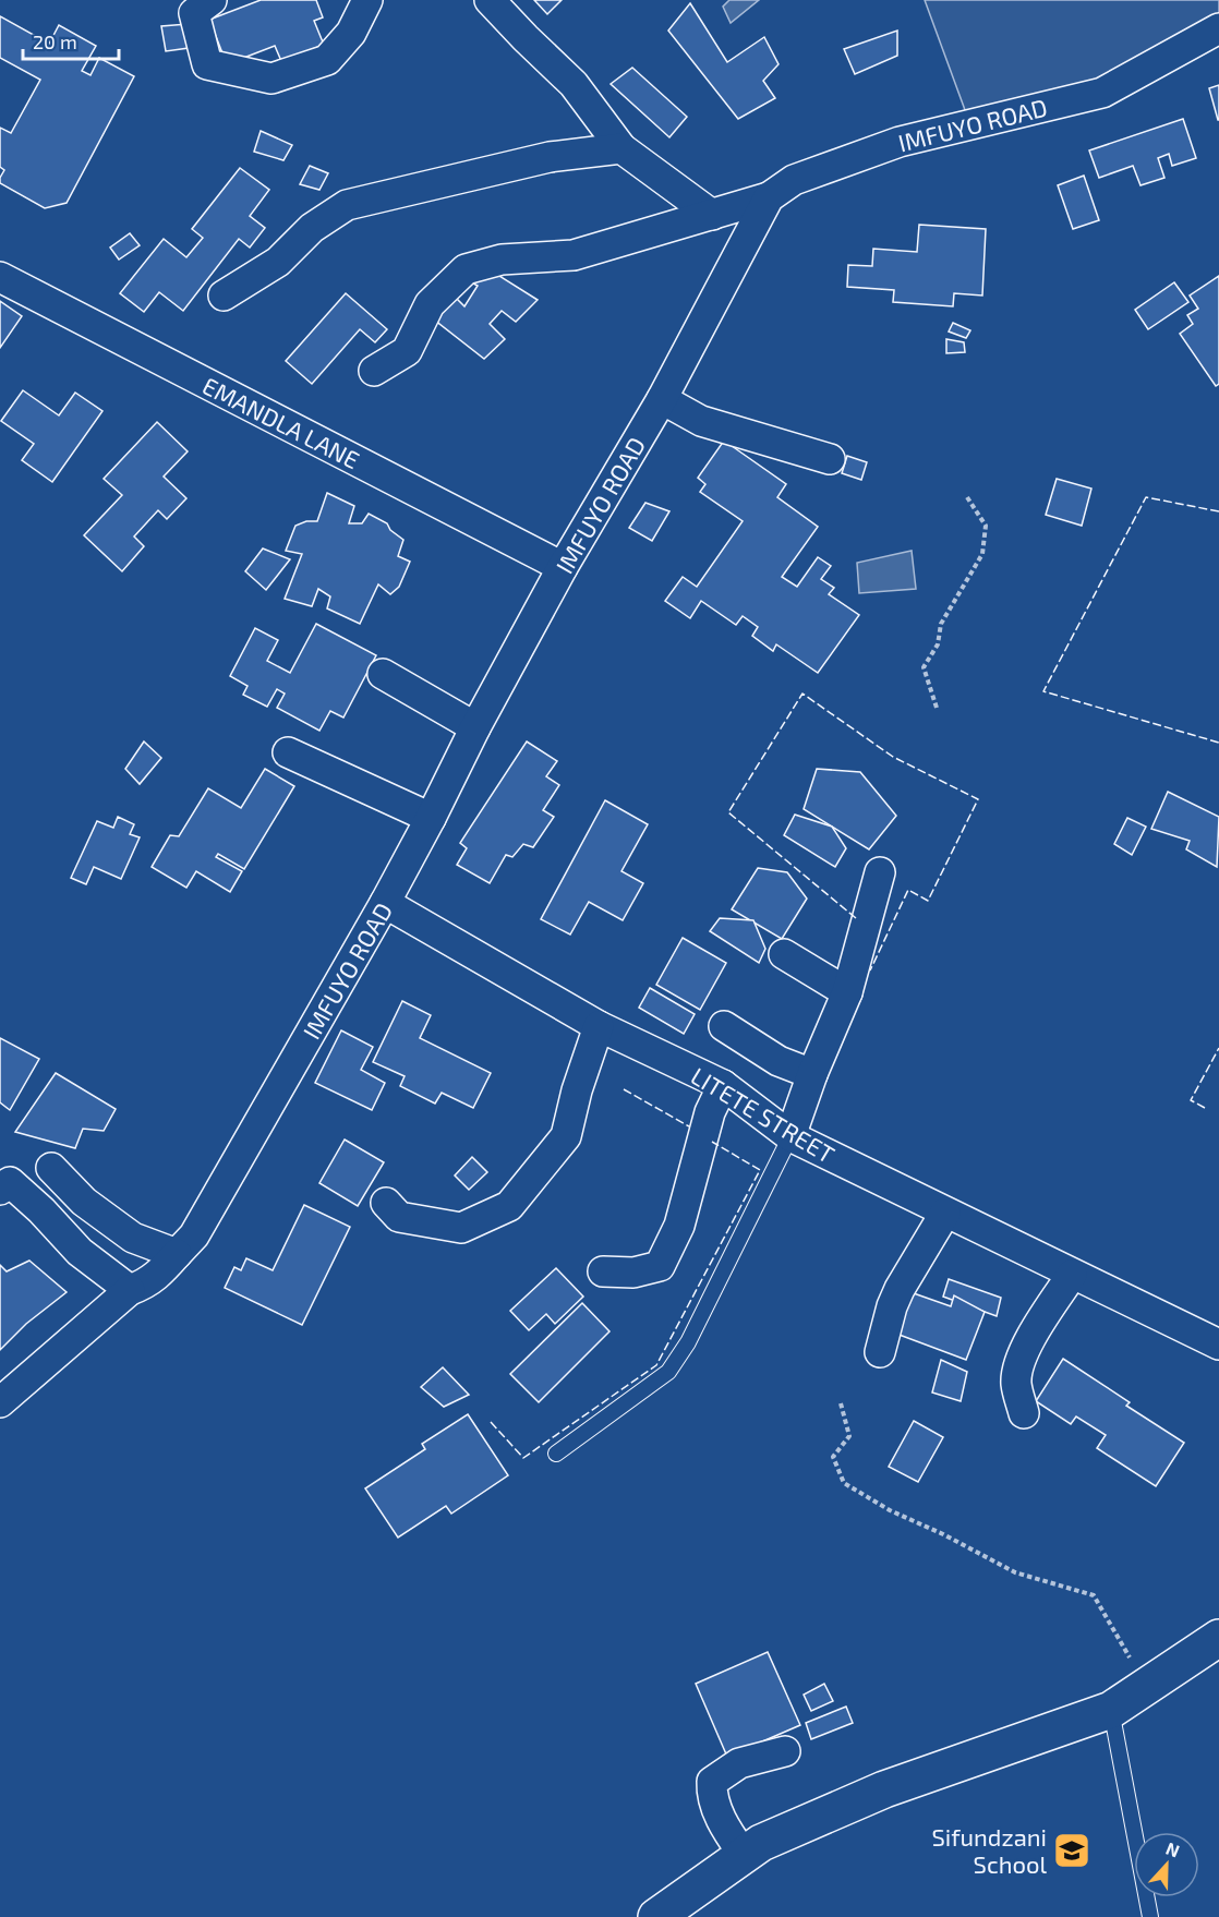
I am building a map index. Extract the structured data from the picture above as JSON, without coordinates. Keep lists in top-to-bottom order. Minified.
{"streets":{"street":["IMFUYO ROAD","EMANDLA LANE","LITETE STREET"]},"crossings":[["IMFUYO ROAD","EMANDLA LANE"],["IMFUYO ROAD","LITETE STREET"]],"places":{"school or university":["Sifundzani School"]},"scale_bar":"20 m","north":"top"}
